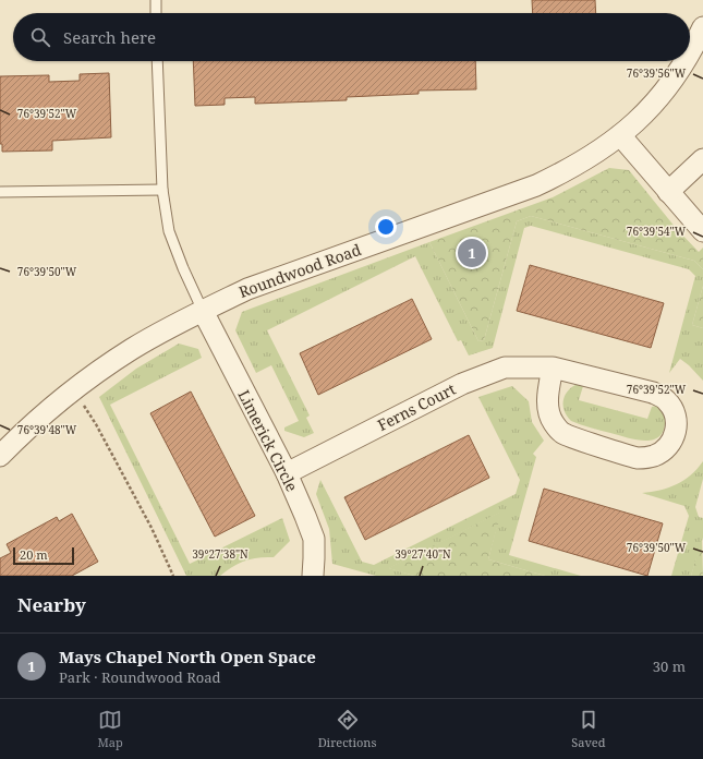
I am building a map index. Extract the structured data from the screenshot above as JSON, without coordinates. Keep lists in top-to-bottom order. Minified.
{"streets":{"street":["Roundwood Road","Ferns Court","Limerick Circle"]},"crossings":[["Roundwood Road","Limerick Circle"],["Ferns Court","Limerick Circle"]],"scale_bar":"20 m","page":{"search":"Search here","pins":"1","scale":"20 m","heading":"Nearby","list":[{"mark":"1","name":"Mays Chapel North Open Space","note":"Park · Roundwood Road","value":"30 m"}],"nav":["Map","Directions","Saved"]},"coordinates":["76°39'56\"W","76°39'52\"W","76°39'54\"W","76°39'50\"W","76°39'48\"W","39°27'38\"N","39°27'40\"N"]}
